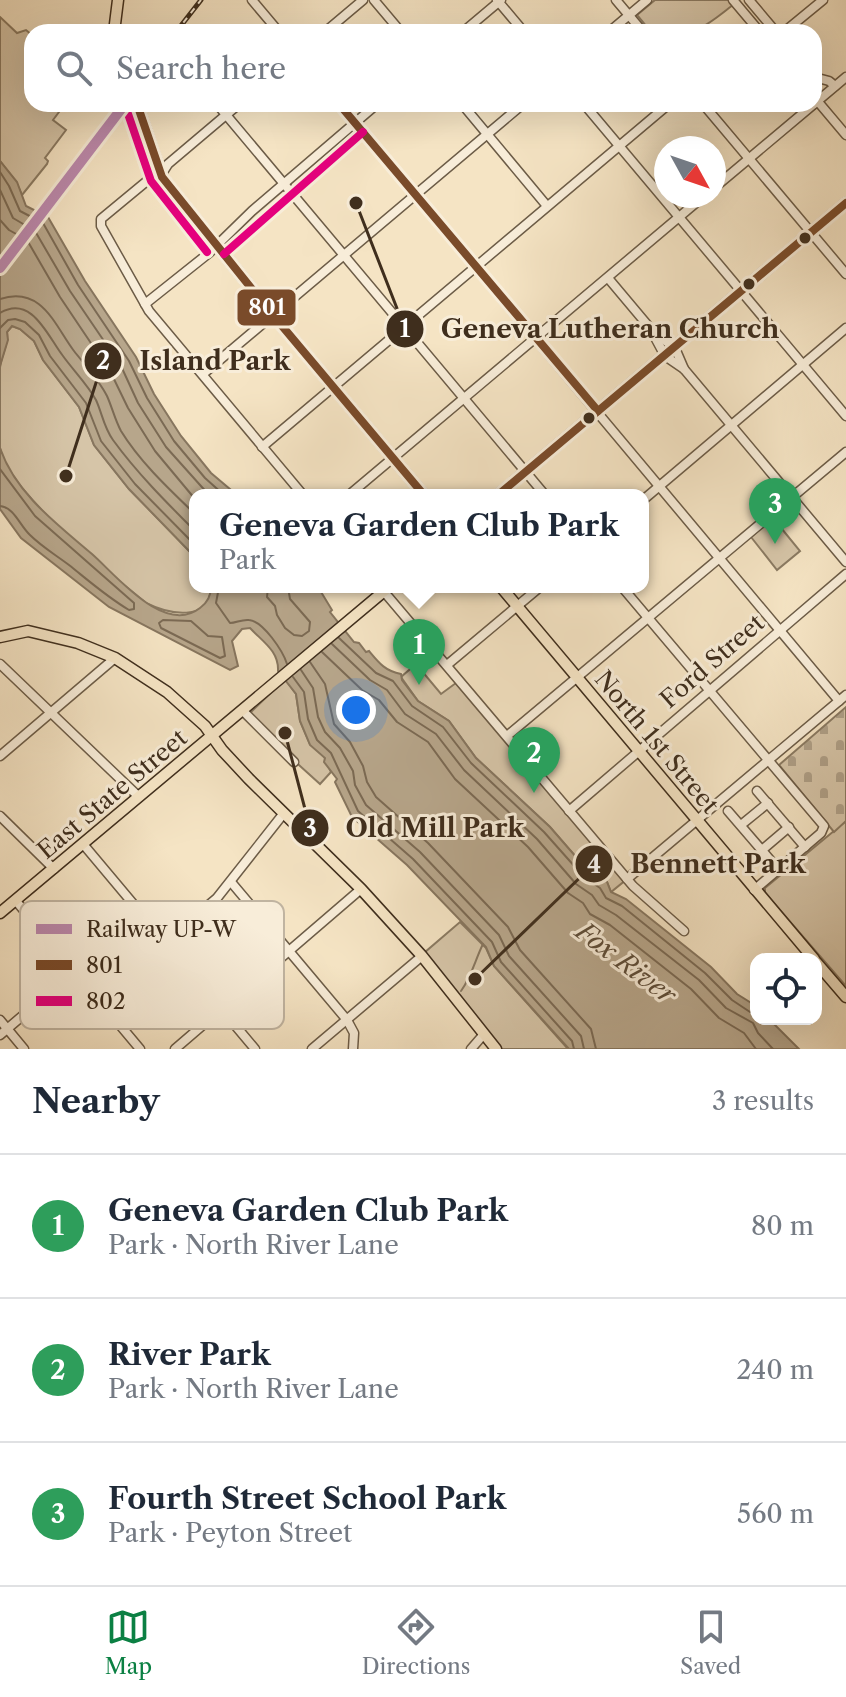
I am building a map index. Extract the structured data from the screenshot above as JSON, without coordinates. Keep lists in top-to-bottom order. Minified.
{"streets":{"main road":["North 1st Street","East State Street"],"street":["Ford Street"]},"crossings":[["Ford Street","North 1st Street"]],"water":["Fox River"],"places":["Geneva Lutheran Church","Island Park","Old Mill Park","Bennett Park"],"lines":["rail line UP-W","transit line 801","transit line 802"],"legend":["Railway UP-W","801","802"],"north":"bottom right","page":{"search":"Search here","pins":["3","1","2"],"popup":["Geneva Garden Club Park","Park"],"heading":["Nearby","3 results"],"list":[{"mark":"1","name":"Geneva Garden Club Park","note":"Park · North River Lane","value":"80 m"},{"mark":"2","name":"River Park","note":"Park · North River Lane","value":"240 m"},{"mark":"3","name":"Fourth Street School Park","note":"Park · Peyton Street","value":"560 m"}],"nav":["Map","Directions","Saved"]}}
